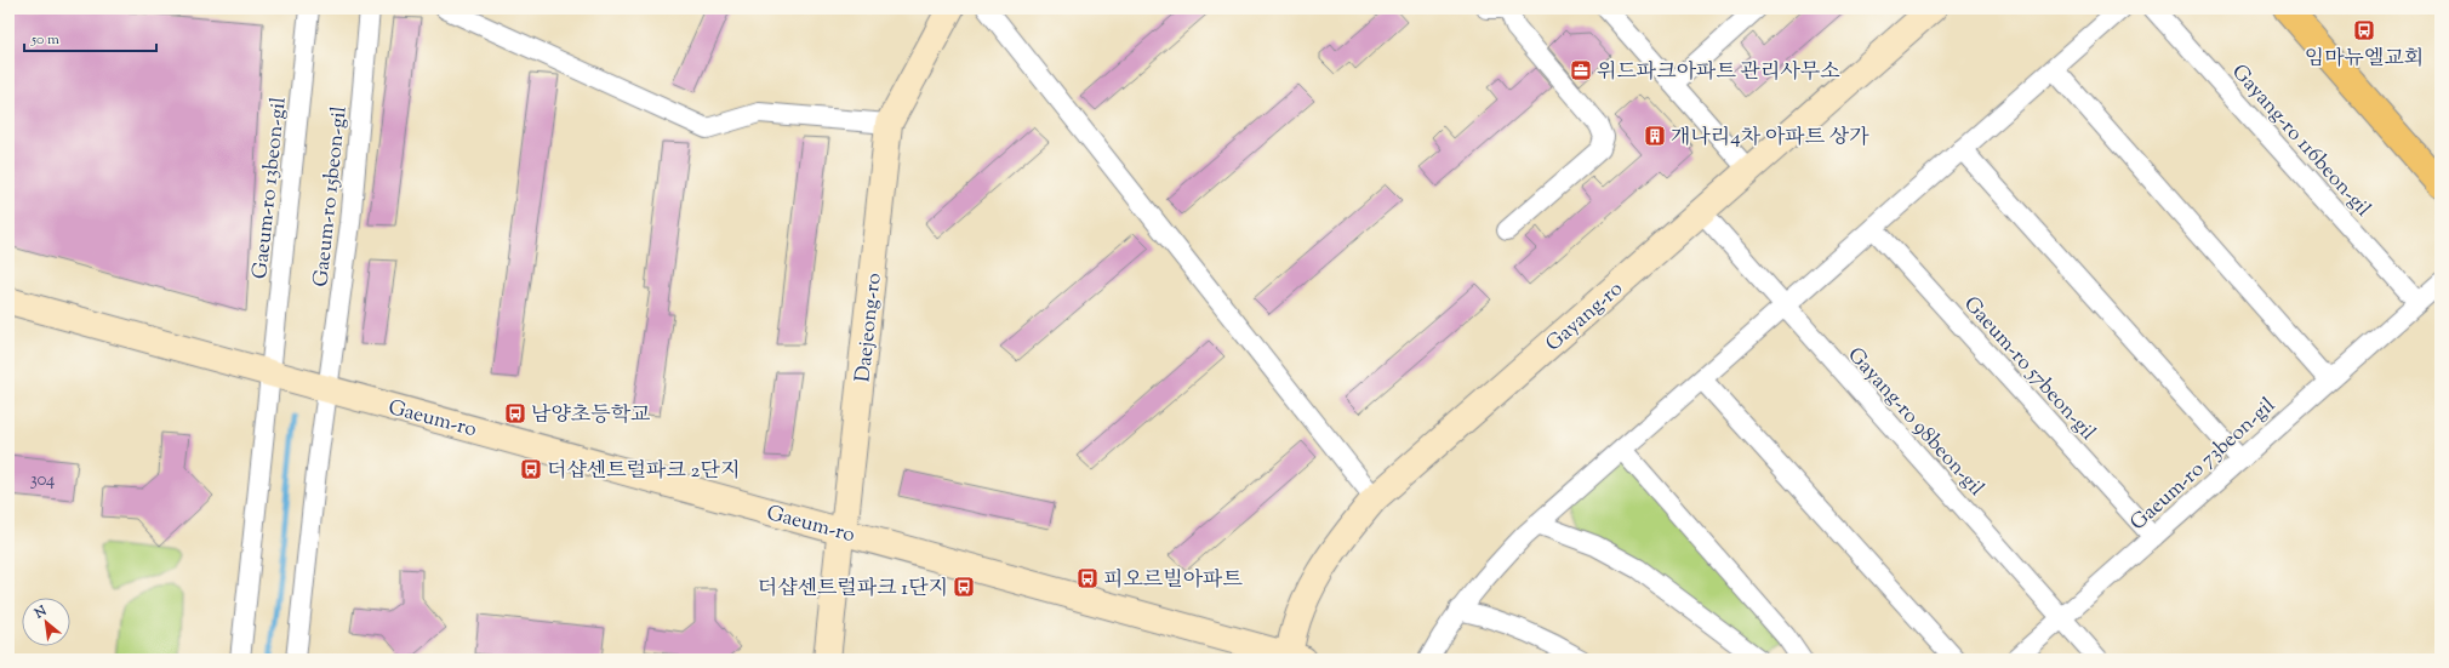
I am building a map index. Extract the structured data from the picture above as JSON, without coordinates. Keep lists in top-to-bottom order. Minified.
{"streets":{"street":["Gayang-ro 116beon-gil","Gaeum-ro 13beon-gil","Gaeum-ro 15beon-gil","Gayang-ro","Daejeong-ro","Gaeum-ro 57beon-gil","Gaeum-ro","Gayang-ro 98beon-gil","Gaeum-ro 73beon-gil"]},"crossings":[["Gayang-ro 116beon-gil","Gaeum-ro 73beon-gil"],["Gaeum-ro 13beon-gil","Gaeum-ro"],["Gaeum-ro 15beon-gil","Gaeum-ro"],["Gayang-ro","Gaeum-ro"],["Gayang-ro","Gayang-ro 98beon-gil"],["Daejeong-ro","Gaeum-ro"],["Gaeum-ro 57beon-gil","Gaeum-ro 73beon-gil"],["Gayang-ro 98beon-gil","Gaeum-ro 73beon-gil"]],"places":{"bus stop":["임마뉴엘교회","남양초등학교","더샵센트럴파크 2단지","피오르빌아파트","더샵센트럴파크 1단지"],"office":["위드파크아파트 관리사무소"],"building":["개나리4차 아파트 상가"]},"house_numbers":["304"],"scale_bar":"50 m","north":"top left"}
